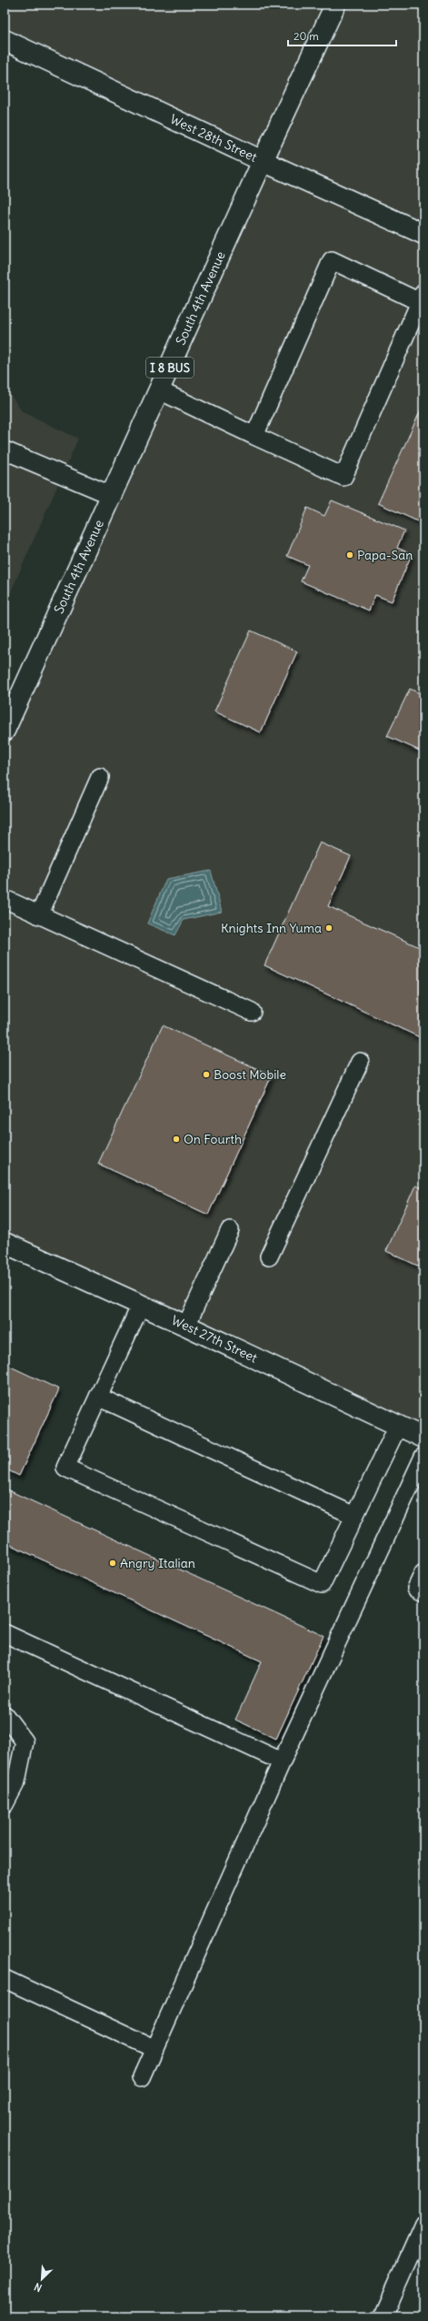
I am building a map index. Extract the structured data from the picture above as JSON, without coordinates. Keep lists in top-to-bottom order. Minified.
{"streets":{"street":["West 28th Street","South 4th Avenue","I 8 BUS","West 27th Street"]},"crossings":[["West 28th Street","South 4th Avenue"]],"places":["Papa-San","Knights Inn Yuma","Boost Mobile","On Fourth","Angry Italian"],"scale_bar":"20 m","north":"bottom left"}
